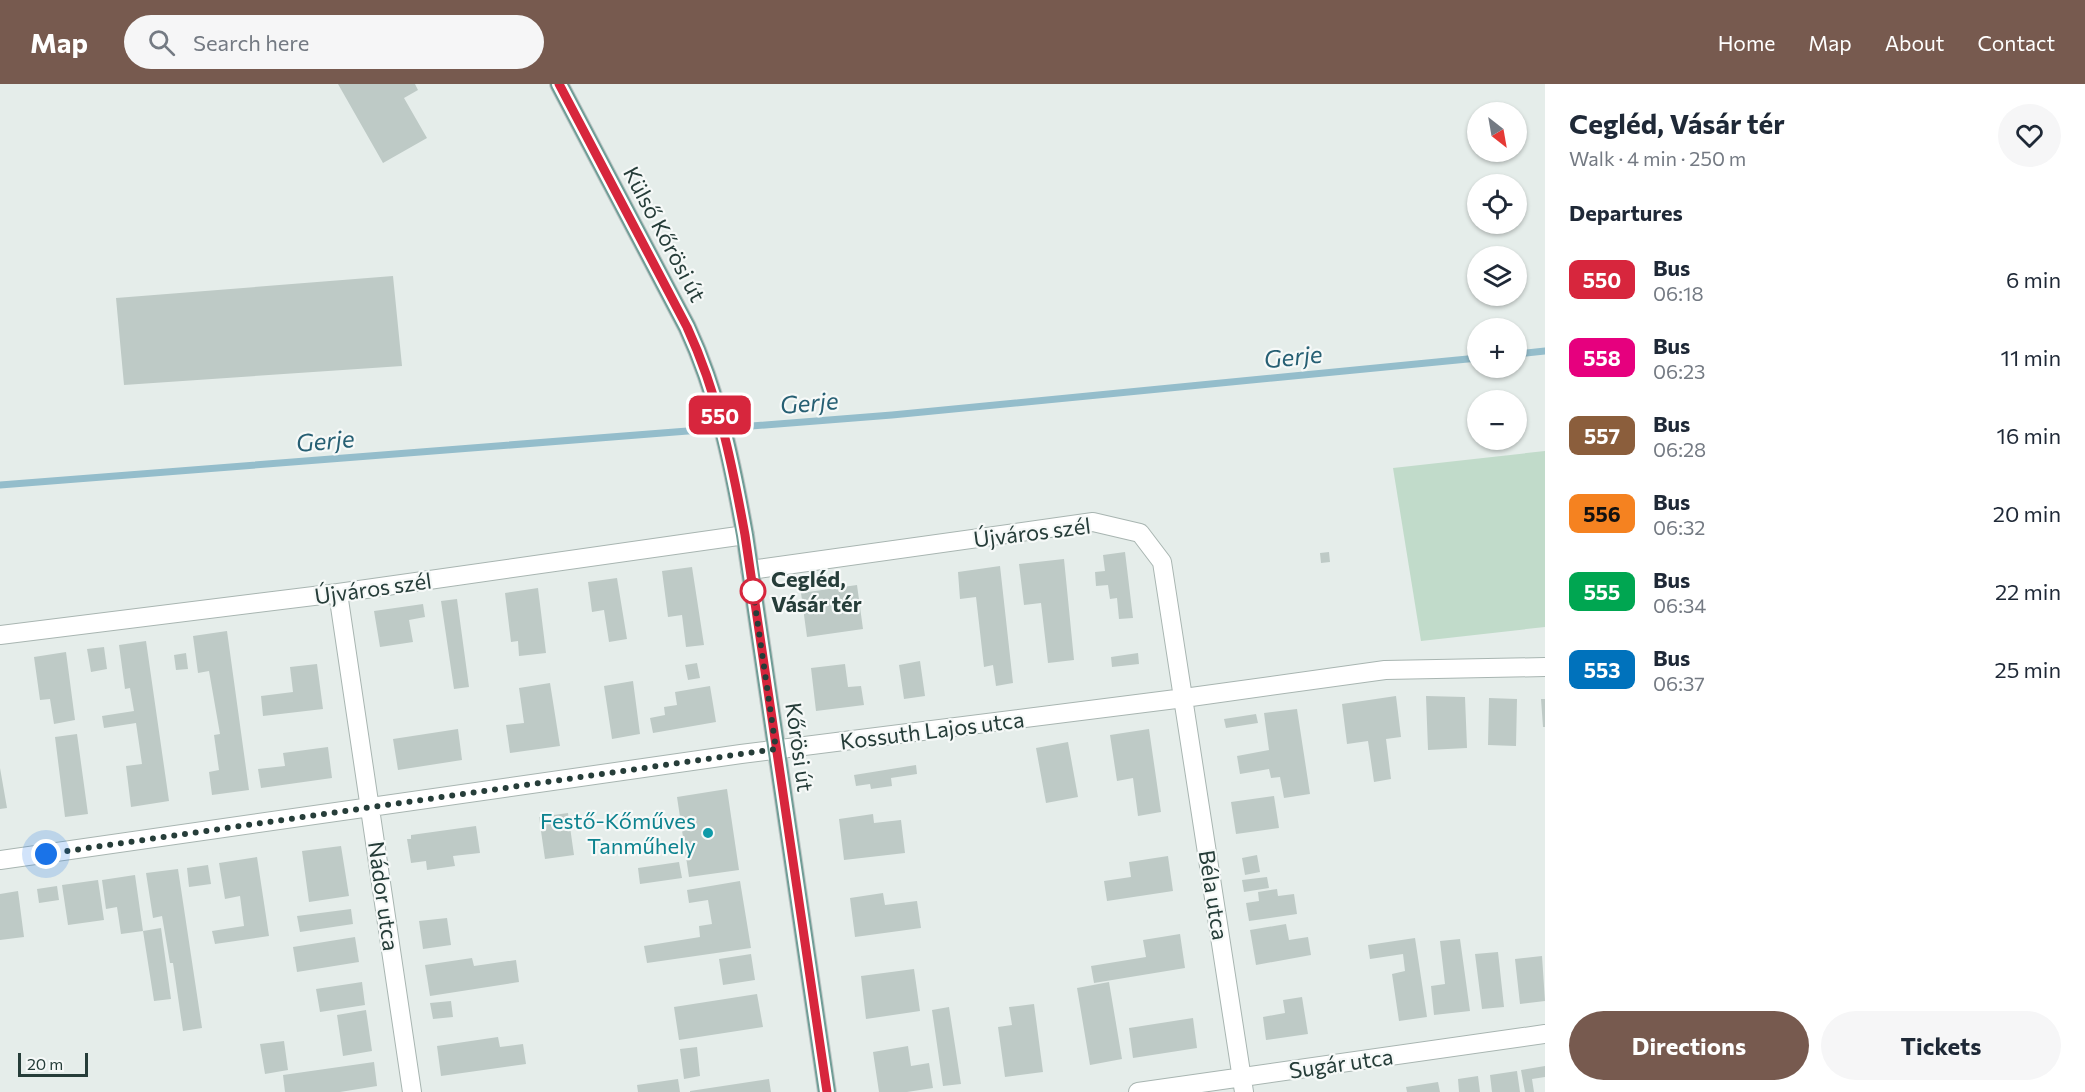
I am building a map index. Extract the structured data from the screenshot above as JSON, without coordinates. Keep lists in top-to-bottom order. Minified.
{"streets":{"main road":["Külső Kőrösi út","Kőrösi út"],"street":["Újváros szél","Kossuth Lajos utca","Béla utca","Nádor utca","Sugár utca"]},"crossings":[["Külső Kőrösi út","Kőrösi út"],["Újváros szél","Kossuth Lajos utca"],["Újváros szél","Kőrösi út"],["Újváros szél","Béla utca"],["Újváros szél","Nádor utca"],["Kossuth Lajos utca","Kőrösi út"],["Kossuth Lajos utca","Béla utca"],["Kossuth Lajos utca","Nádor utca"],["Béla utca","Sugár utca"]],"water":["Gerje"],"places":["Cegléd, Vásár tér","Festő-Kőműves Tanműhely"],"lines":["bus line 550"],"scale_bar":"20 m","north":"bottom right","page":{"header":"Map","search":"Search here","nav":["Home","Map","About","Contact"],"on_map":"550","heading":[["Cegléd, Vásár tér","Walk · 4 min · 250 m"],"Departures"],"map_buttons":["+","−"],"list":[{"mark":"550","name":"Bus","note":"06:18","value":"6 min"},{"mark":"558","name":"Bus","note":"06:23","value":"11 min"},{"mark":"557","name":"Bus","note":"06:28","value":"16 min"},{"mark":"556","name":"Bus","note":"06:32","value":"20 min"},{"mark":"555","name":"Bus","note":"06:34","value":"22 min"},{"mark":"553","name":"Bus","note":"06:37","value":"25 min"}],"buttons":["Directions","Tickets"],"scale":"20 m"}}
